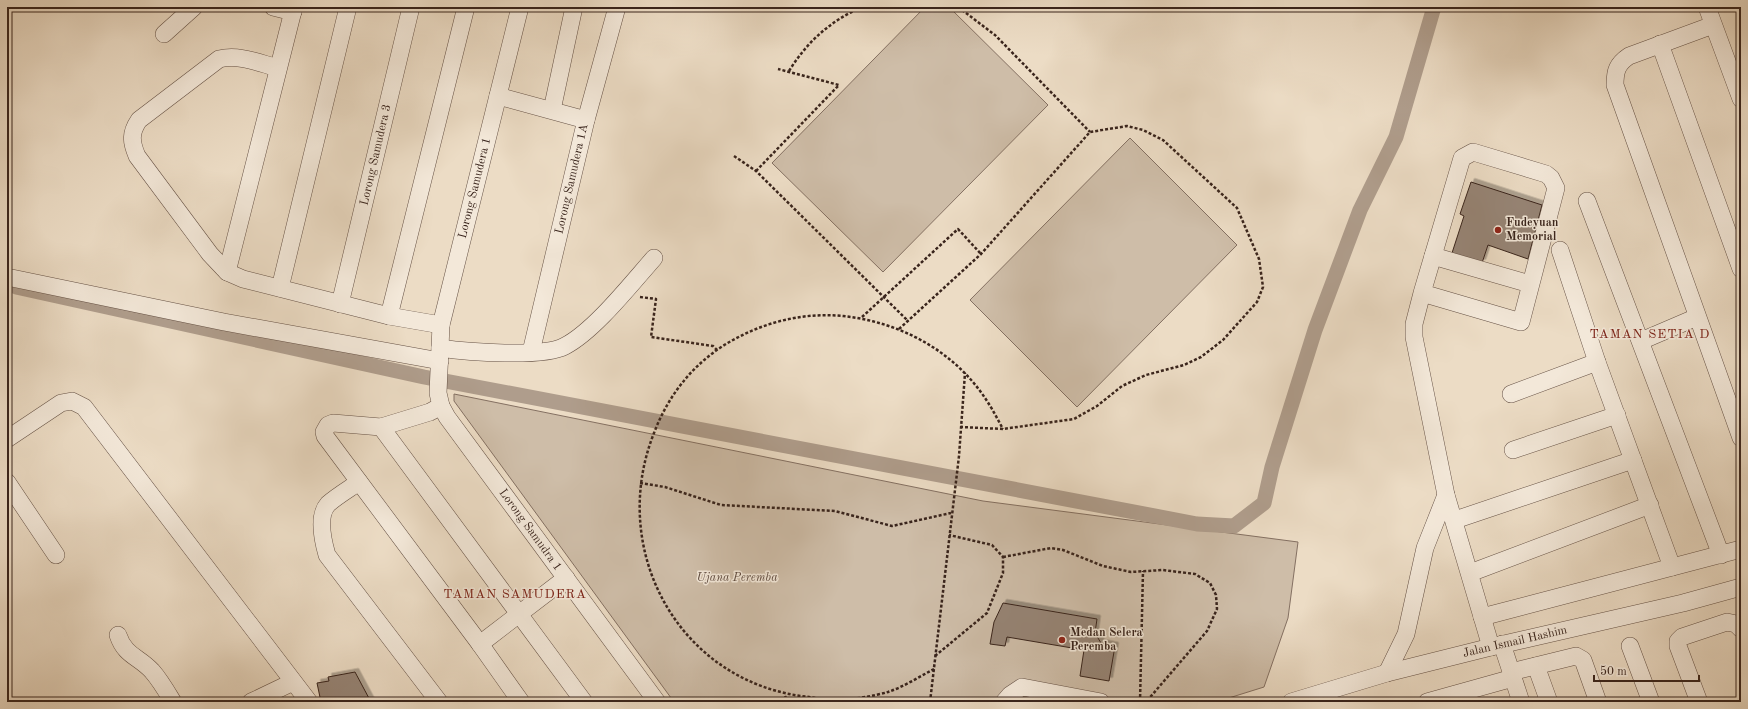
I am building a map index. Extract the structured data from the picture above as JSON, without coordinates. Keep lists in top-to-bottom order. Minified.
{"streets":{"street":["Lorong Samudera 3","Lorong Samudera 1A","Lorong Samudera 1","Lorong Samudra 1","Jalan Ismail Hashim"]},"crossings":[["Lorong Samudera 1","Lorong Samudra 1"]],"districts":["TAMAN SETIA D","TAMAN SAMUDERA"],"parks":["Ujana Peremba"],"places":["Fudeyuan Memorial","Medan Selera Peremba"],"scale_bar":"50 m"}
